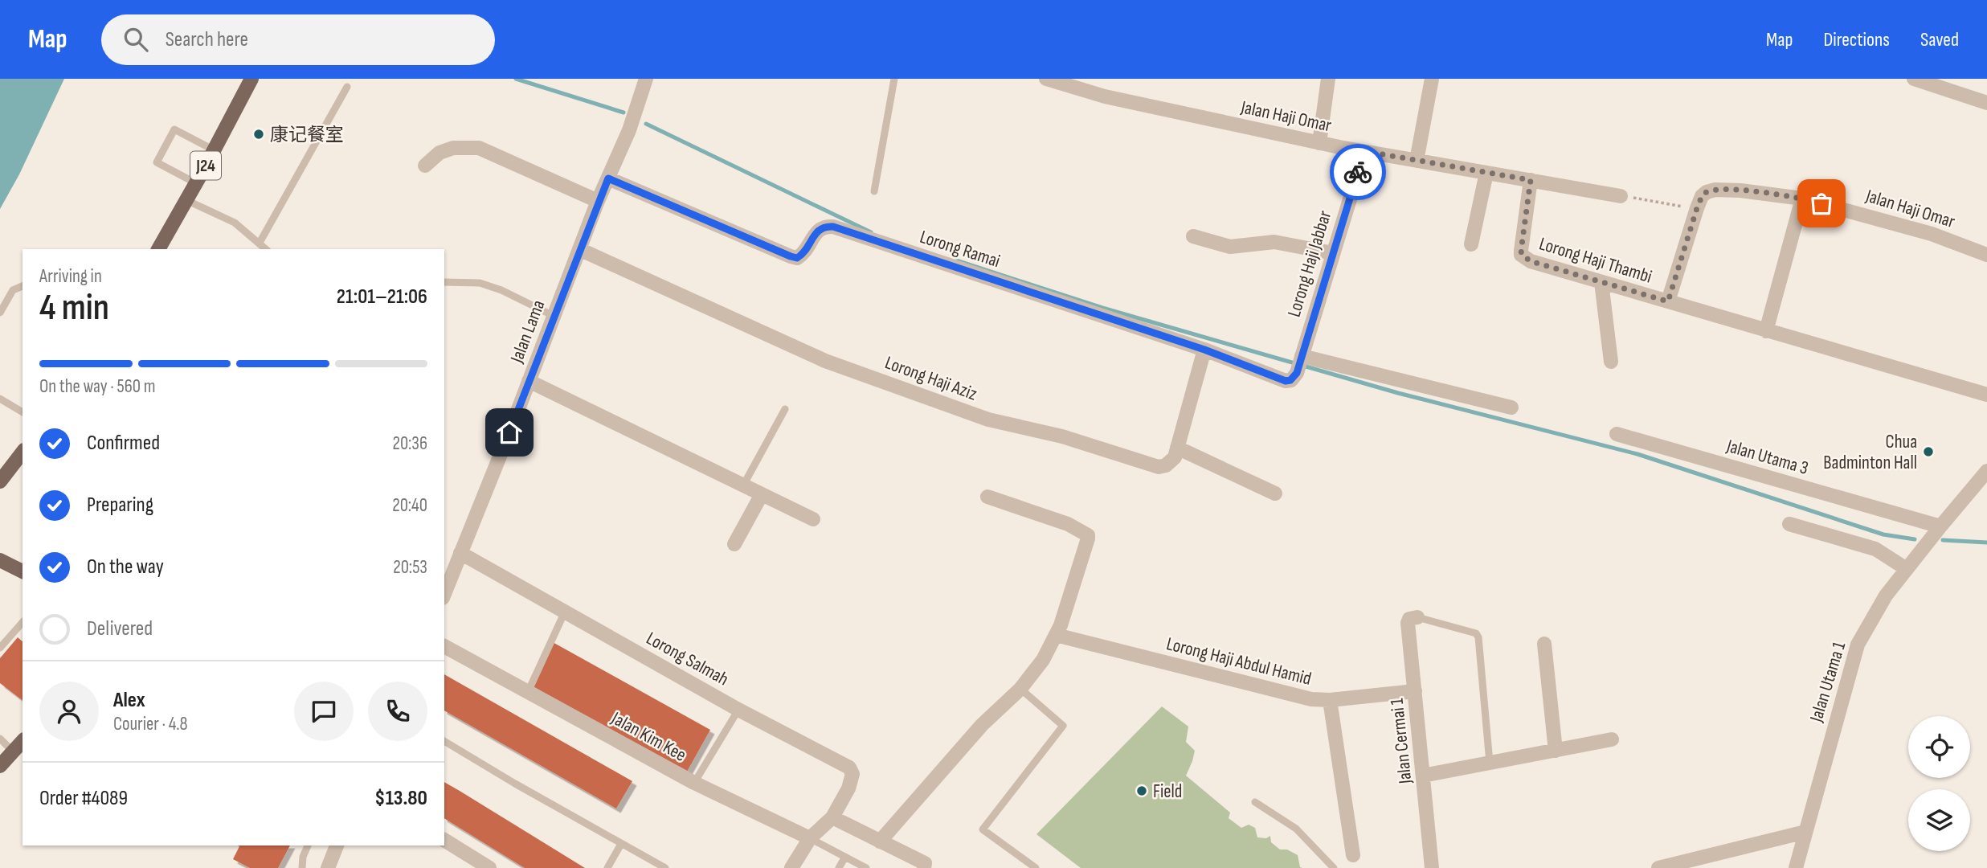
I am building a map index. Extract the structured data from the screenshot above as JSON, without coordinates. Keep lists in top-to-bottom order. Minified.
{"streets":{"main road":["J24"],"street":["Jalan Haji Omar","Lorong Ramai","Lorong Haji Thambi","Lorong Haji Jabbar","Jalan Lama","Lorong Haji Aziz","Jalan Utama 3","Lorong Salmah","Lorong Haji Abdul Hamid","Jalan Utama 1","Jalan Kim Kee","Jalan Cermai 1"]},"crossings":[["Jalan Haji Omar","Lorong Haji Thambi"],["Jalan Haji Omar","Lorong Haji Jabbar"],["Lorong Ramai","Lorong Haji Jabbar"],["Lorong Ramai","Jalan Lama"],["Lorong Ramai","Lorong Haji Aziz"],["Jalan Lama","Lorong Haji Aziz"],["Jalan Lama","Lorong Salmah"],["Jalan Utama 3","Jalan Utama 1"],["Lorong Haji Abdul Hamid","Jalan Cermai 1"]],"places":["康记餐室","Chua Badminton Hall","Field"],"page":{"header":"Map","search":"Search here","nav":["Map","Directions","Saved"],"heading":["4 min","Arriving in","21:01–21:06"],"panel":["Alex","Courier · 4.8","Order #4089","$13.80"],"bar":"On the way · 560 m","list":[["Confirmed","20:36"],["Preparing","20:40"],["On the way","20:53"],"Delivered"]}}
